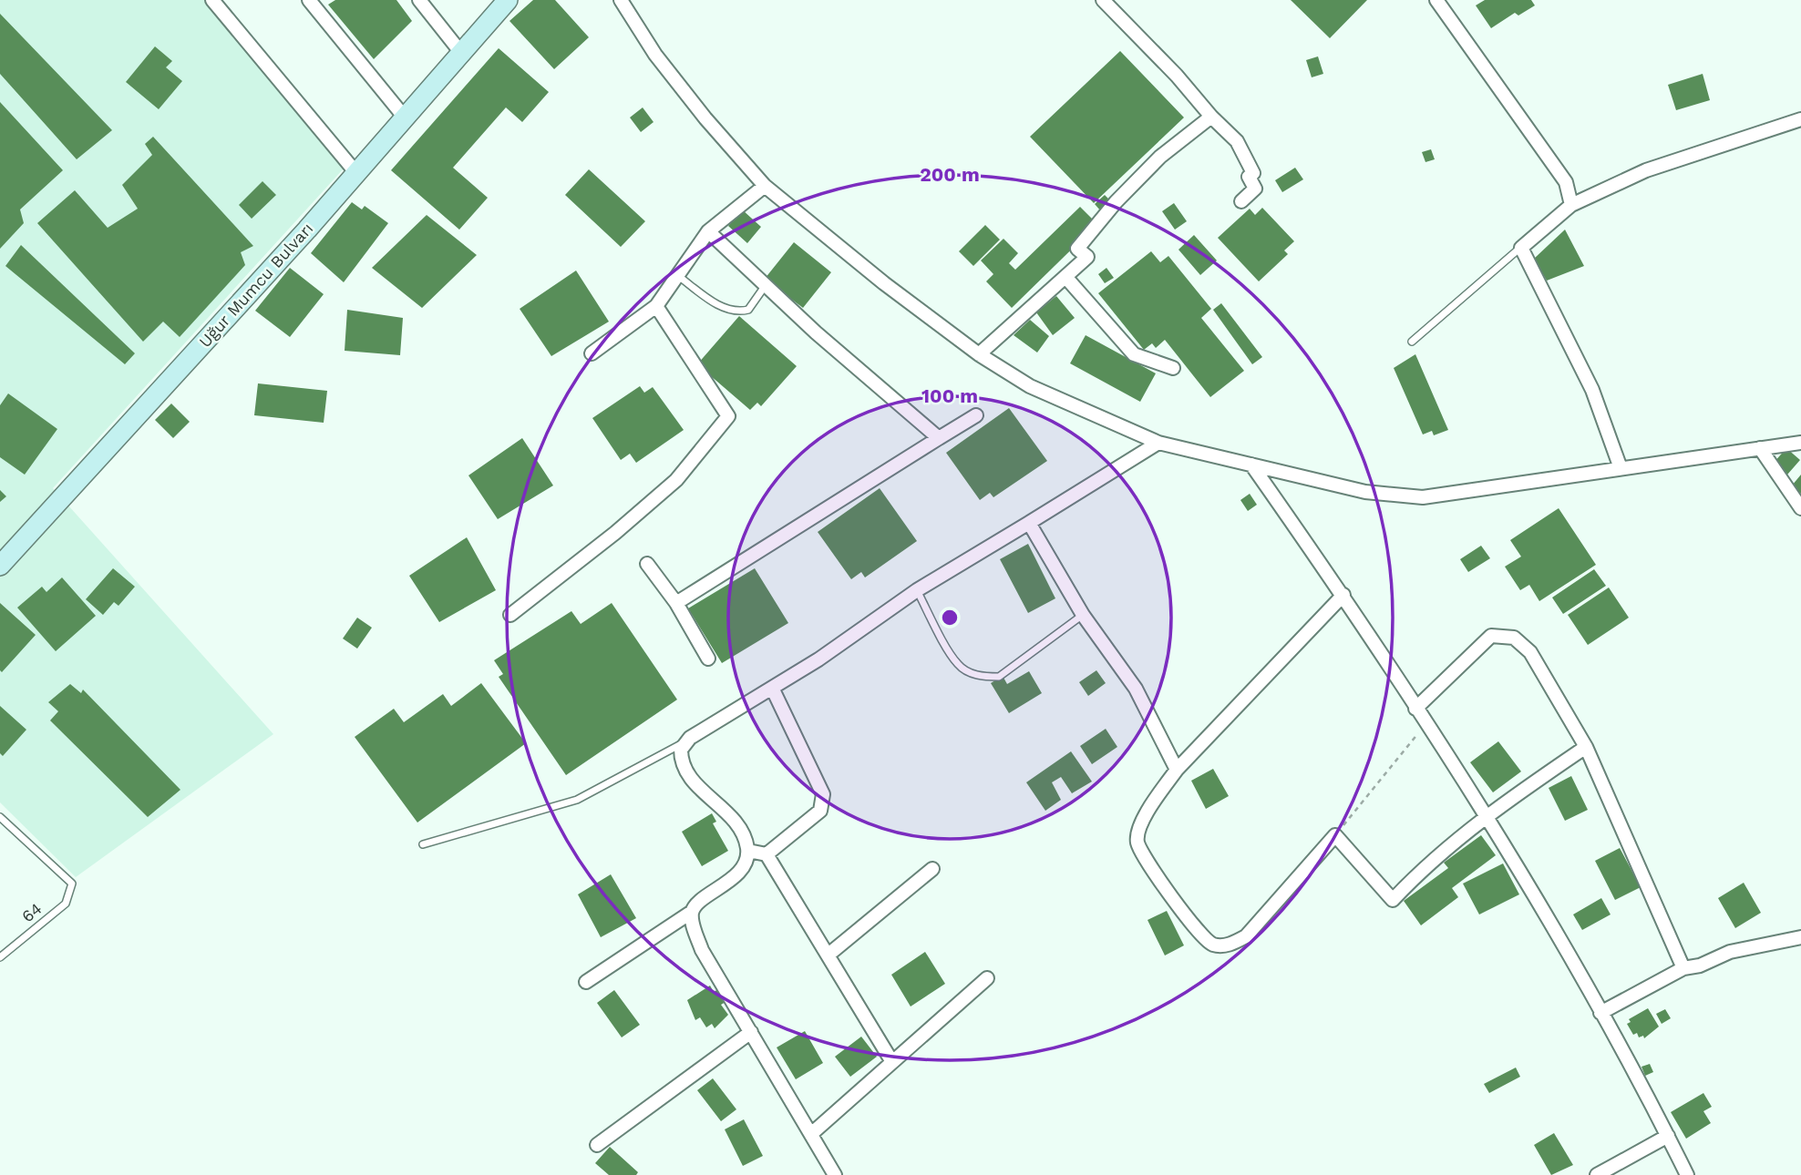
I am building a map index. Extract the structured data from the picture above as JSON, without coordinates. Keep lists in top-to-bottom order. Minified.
{"streets":{"street":["Uğur Mumcu Bulvarı"],"lane":["64"]},"rings":["200 m","100 m"]}
